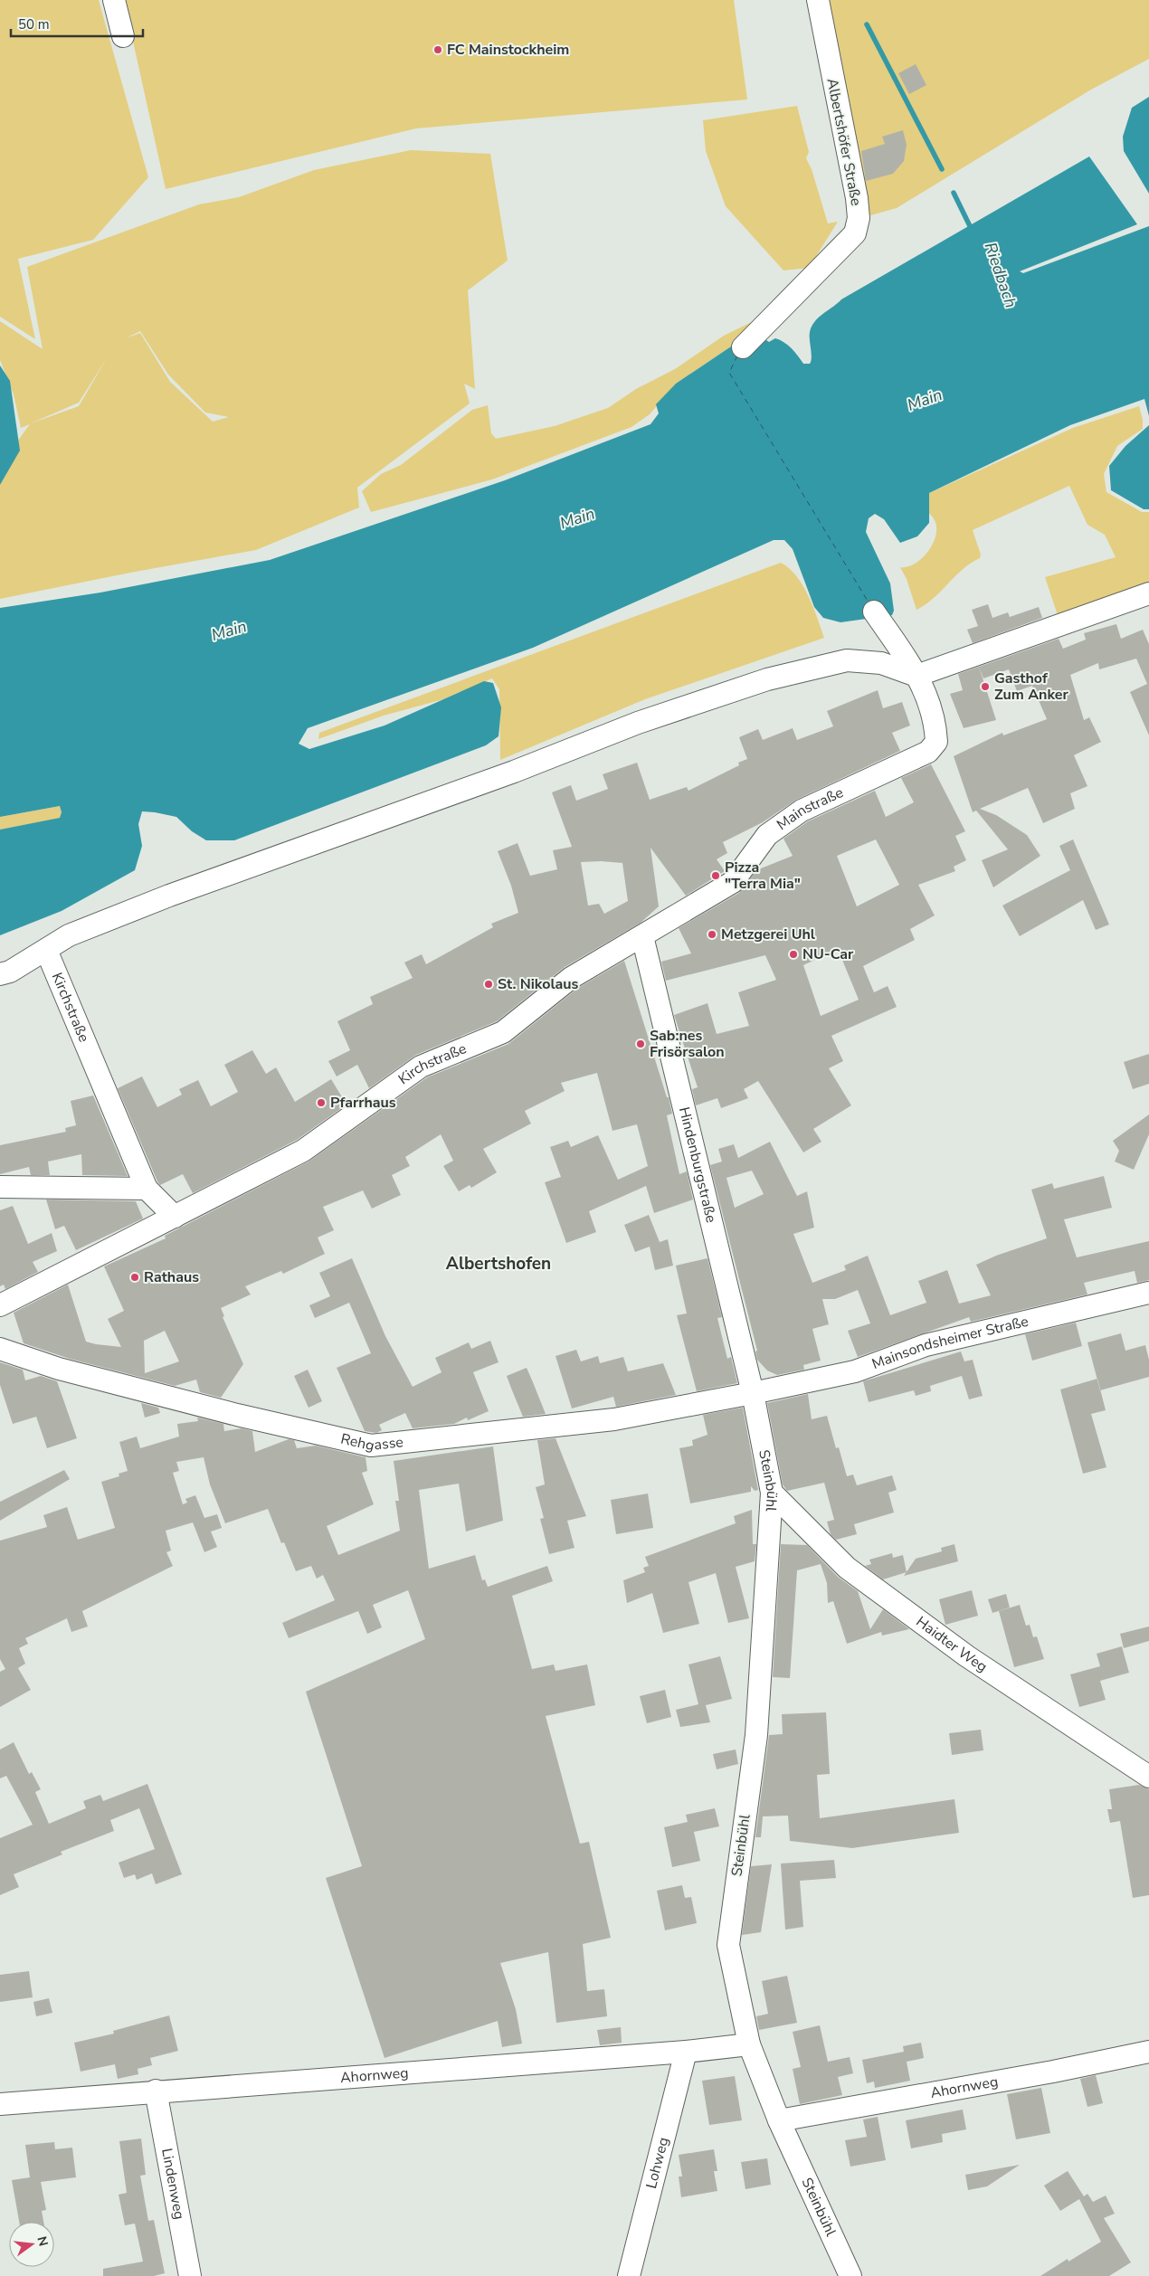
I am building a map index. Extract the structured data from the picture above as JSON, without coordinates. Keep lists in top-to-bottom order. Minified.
{"streets":{"street":["Albertshöfer Straße","Mainstraße","Kirchstraße","Hindenburgstraße","Mainsondsheimer Straße","Rehgasse","Steinbühl","Haidter Weg","Ahornweg","Lohweg","Lindenweg"]},"crossings":[["Mainstraße","Kirchstraße"],["Mainstraße","Hindenburgstraße"],["Kirchstraße","Hindenburgstraße"],["Hindenburgstraße","Mainsondsheimer Straße"],["Hindenburgstraße","Rehgasse"],["Hindenburgstraße","Steinbühl"],["Mainsondsheimer Straße","Rehgasse"],["Mainsondsheimer Straße","Steinbühl"],["Rehgasse","Steinbühl"],["Steinbühl","Haidter Weg"],["Steinbühl","Ahornweg"],["Ahornweg","Lohweg"],["Ahornweg","Lindenweg"]],"districts":["Albertshofen"],"water":["Riedbach","Main"],"places":["FC Mainstockheim","Gasthof Zum Anker","Pizza \"Terra Mia\"","Metzgerei Uhl","NU-Car","St. Nikolaus","Sab:nes Frisörsalon","Pfarrhaus","Rathaus"],"scale_bar":"50 m","north":"right"}
